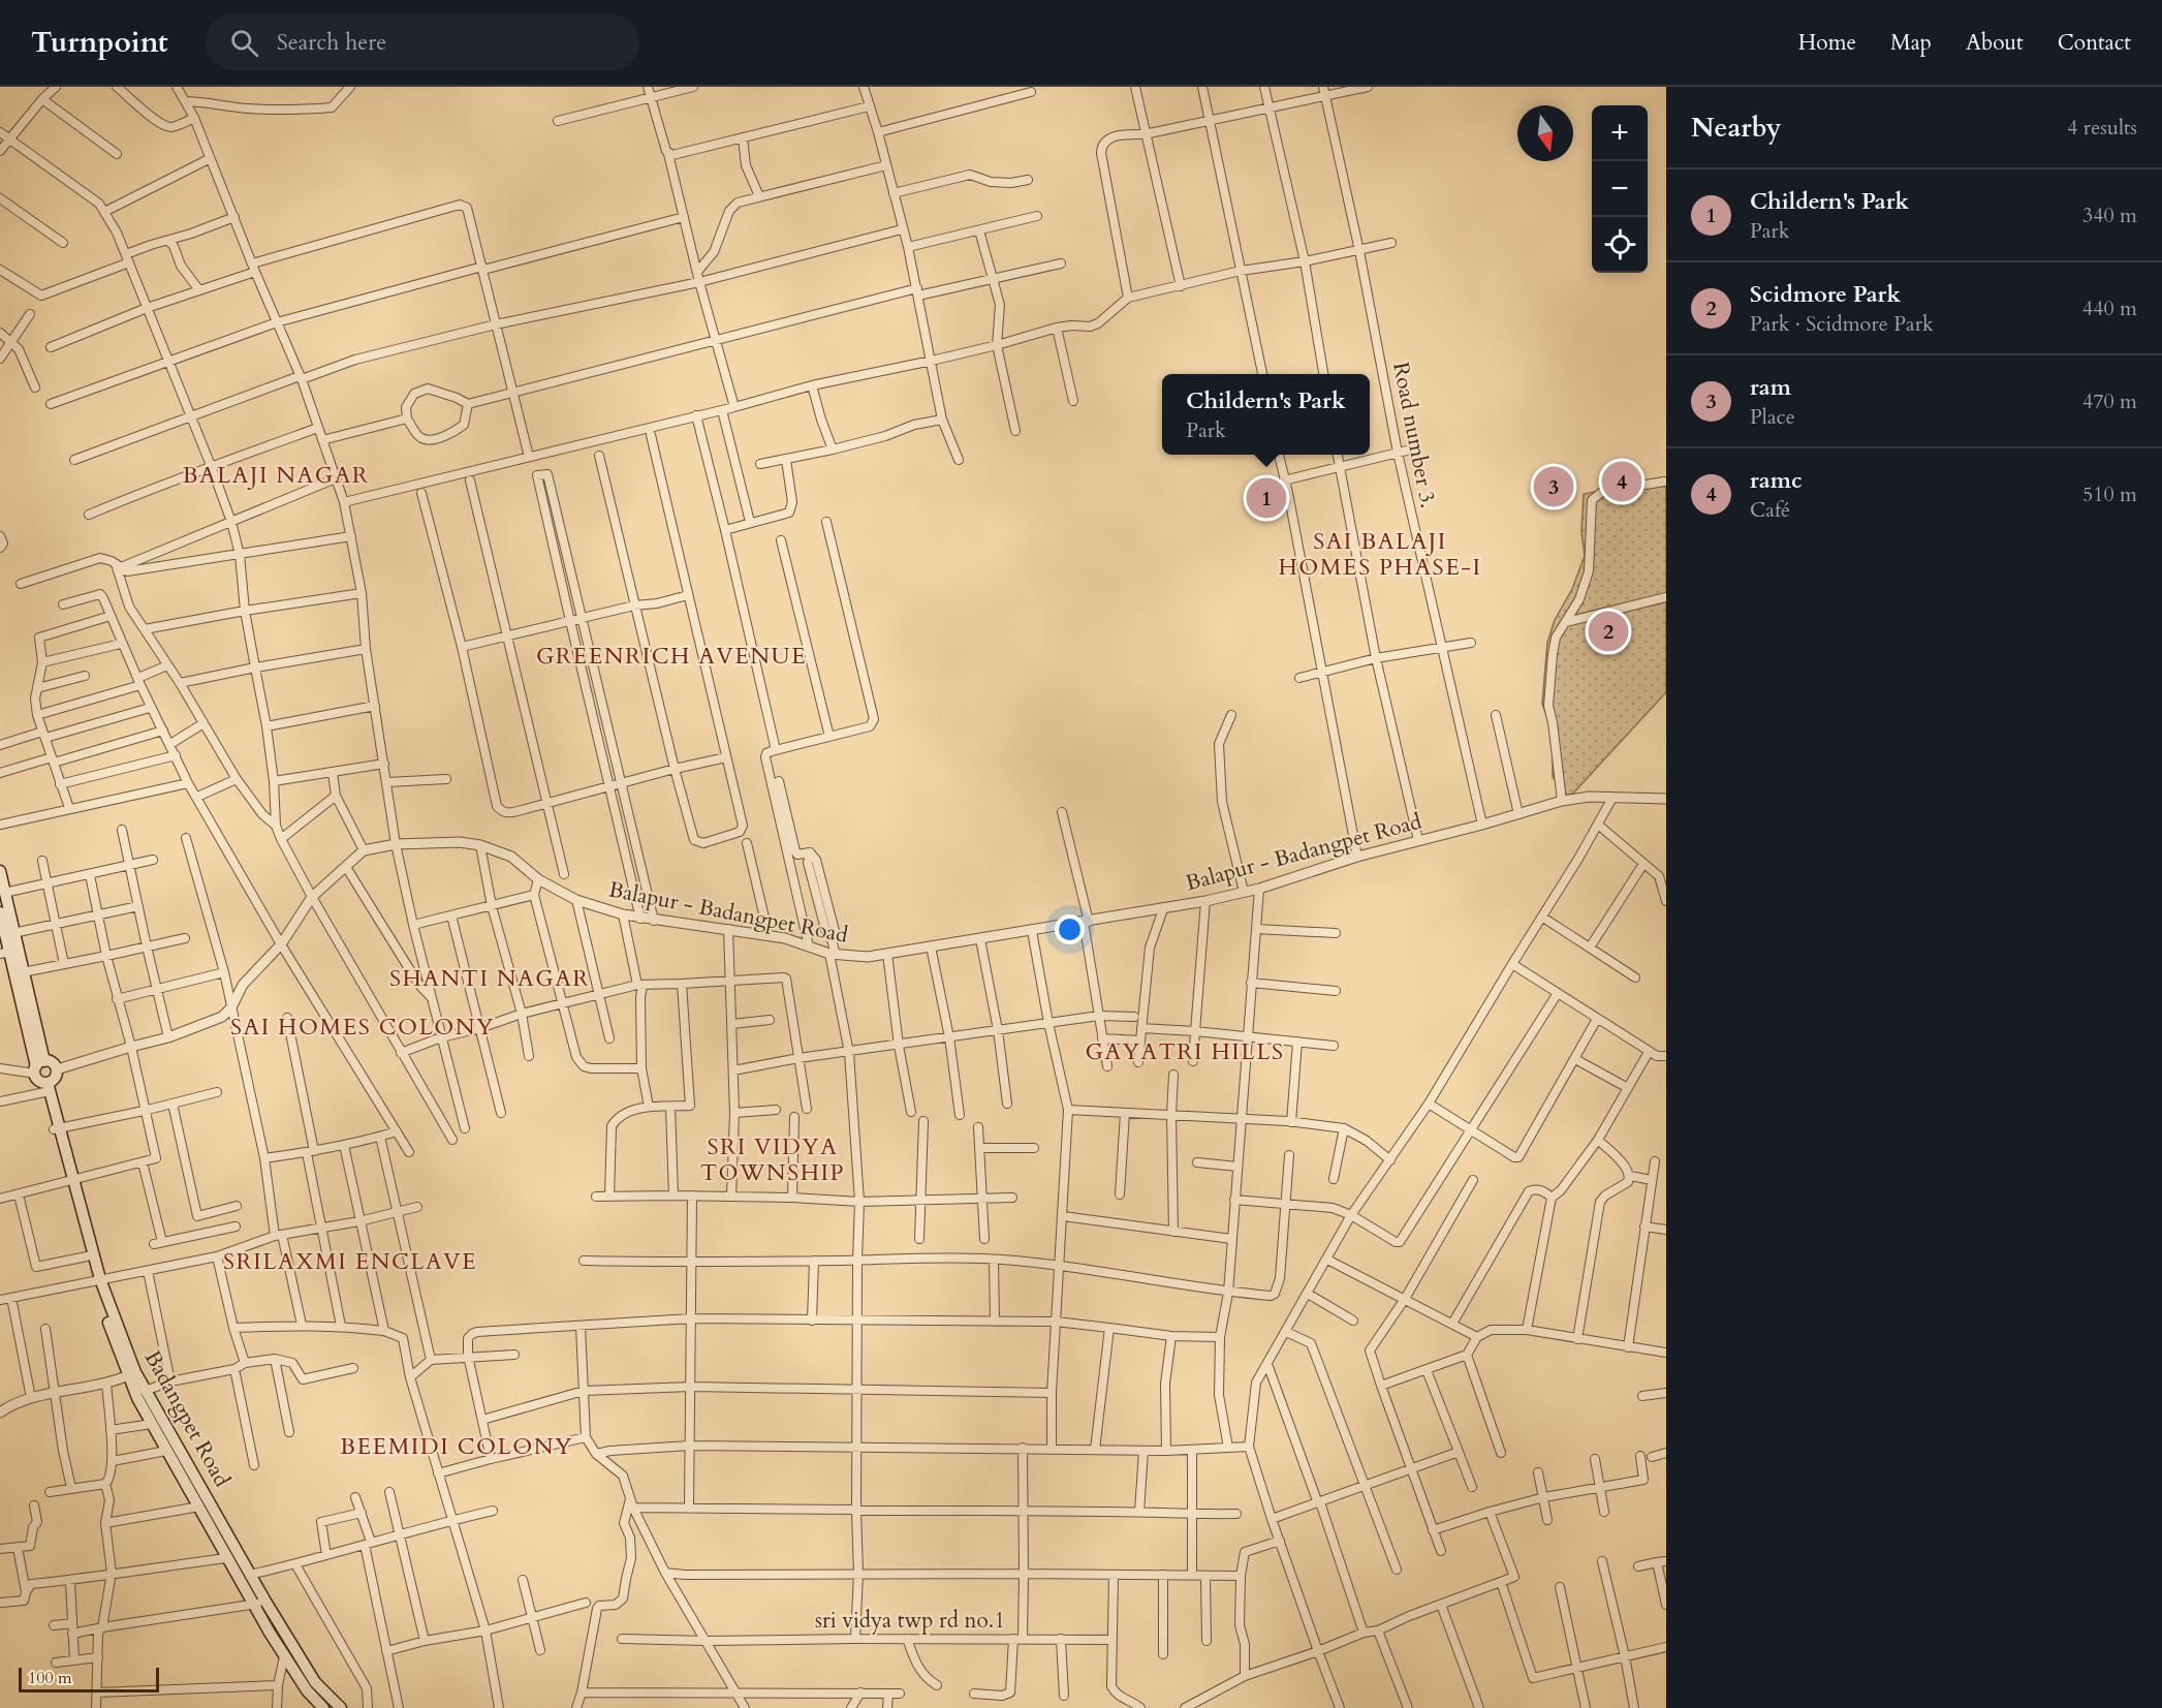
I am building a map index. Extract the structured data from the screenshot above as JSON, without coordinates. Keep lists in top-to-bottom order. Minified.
{"streets":{"main road":["Badangpet Road"],"street":["Road number 3.","Balapur - Badangpet Road","sri vidya twp rd no.1"]},"crossings":[["Road number 3.","Balapur - Badangpet Road"]],"districts":["BALAJI NAGAR","SAI BALAJI HOMES PHASE-I","GREENRICH AVENUE","SHANTI NAGAR","SAI HOMES COLONY","GAYATRI HILLS","SRI VIDYA TOWNSHIP","SRILAXMI ENCLAVE","BEEMIDI COLONY"],"scale_bar":"100 m","north":"bottom","page":{"header":"Turnpoint","search":"Search here","nav":["Home","Map","About","Contact"],"heading":["Nearby","4 results"],"map_buttons":["+","−"],"list":[{"mark":"1","name":"Childern's Park","note":"Park","value":"340 m"},{"mark":"2","name":"Scidmore Park","note":"Park · Scidmore Park","value":"440 m"},{"mark":"3","name":"ram","note":"Place","value":"470 m"},{"mark":"4","name":"ramc","note":"Café","value":"510 m"}],"popup":["Childern's Park","Park"],"pins":["4","3","1","2"],"scale":"100 m"}}
